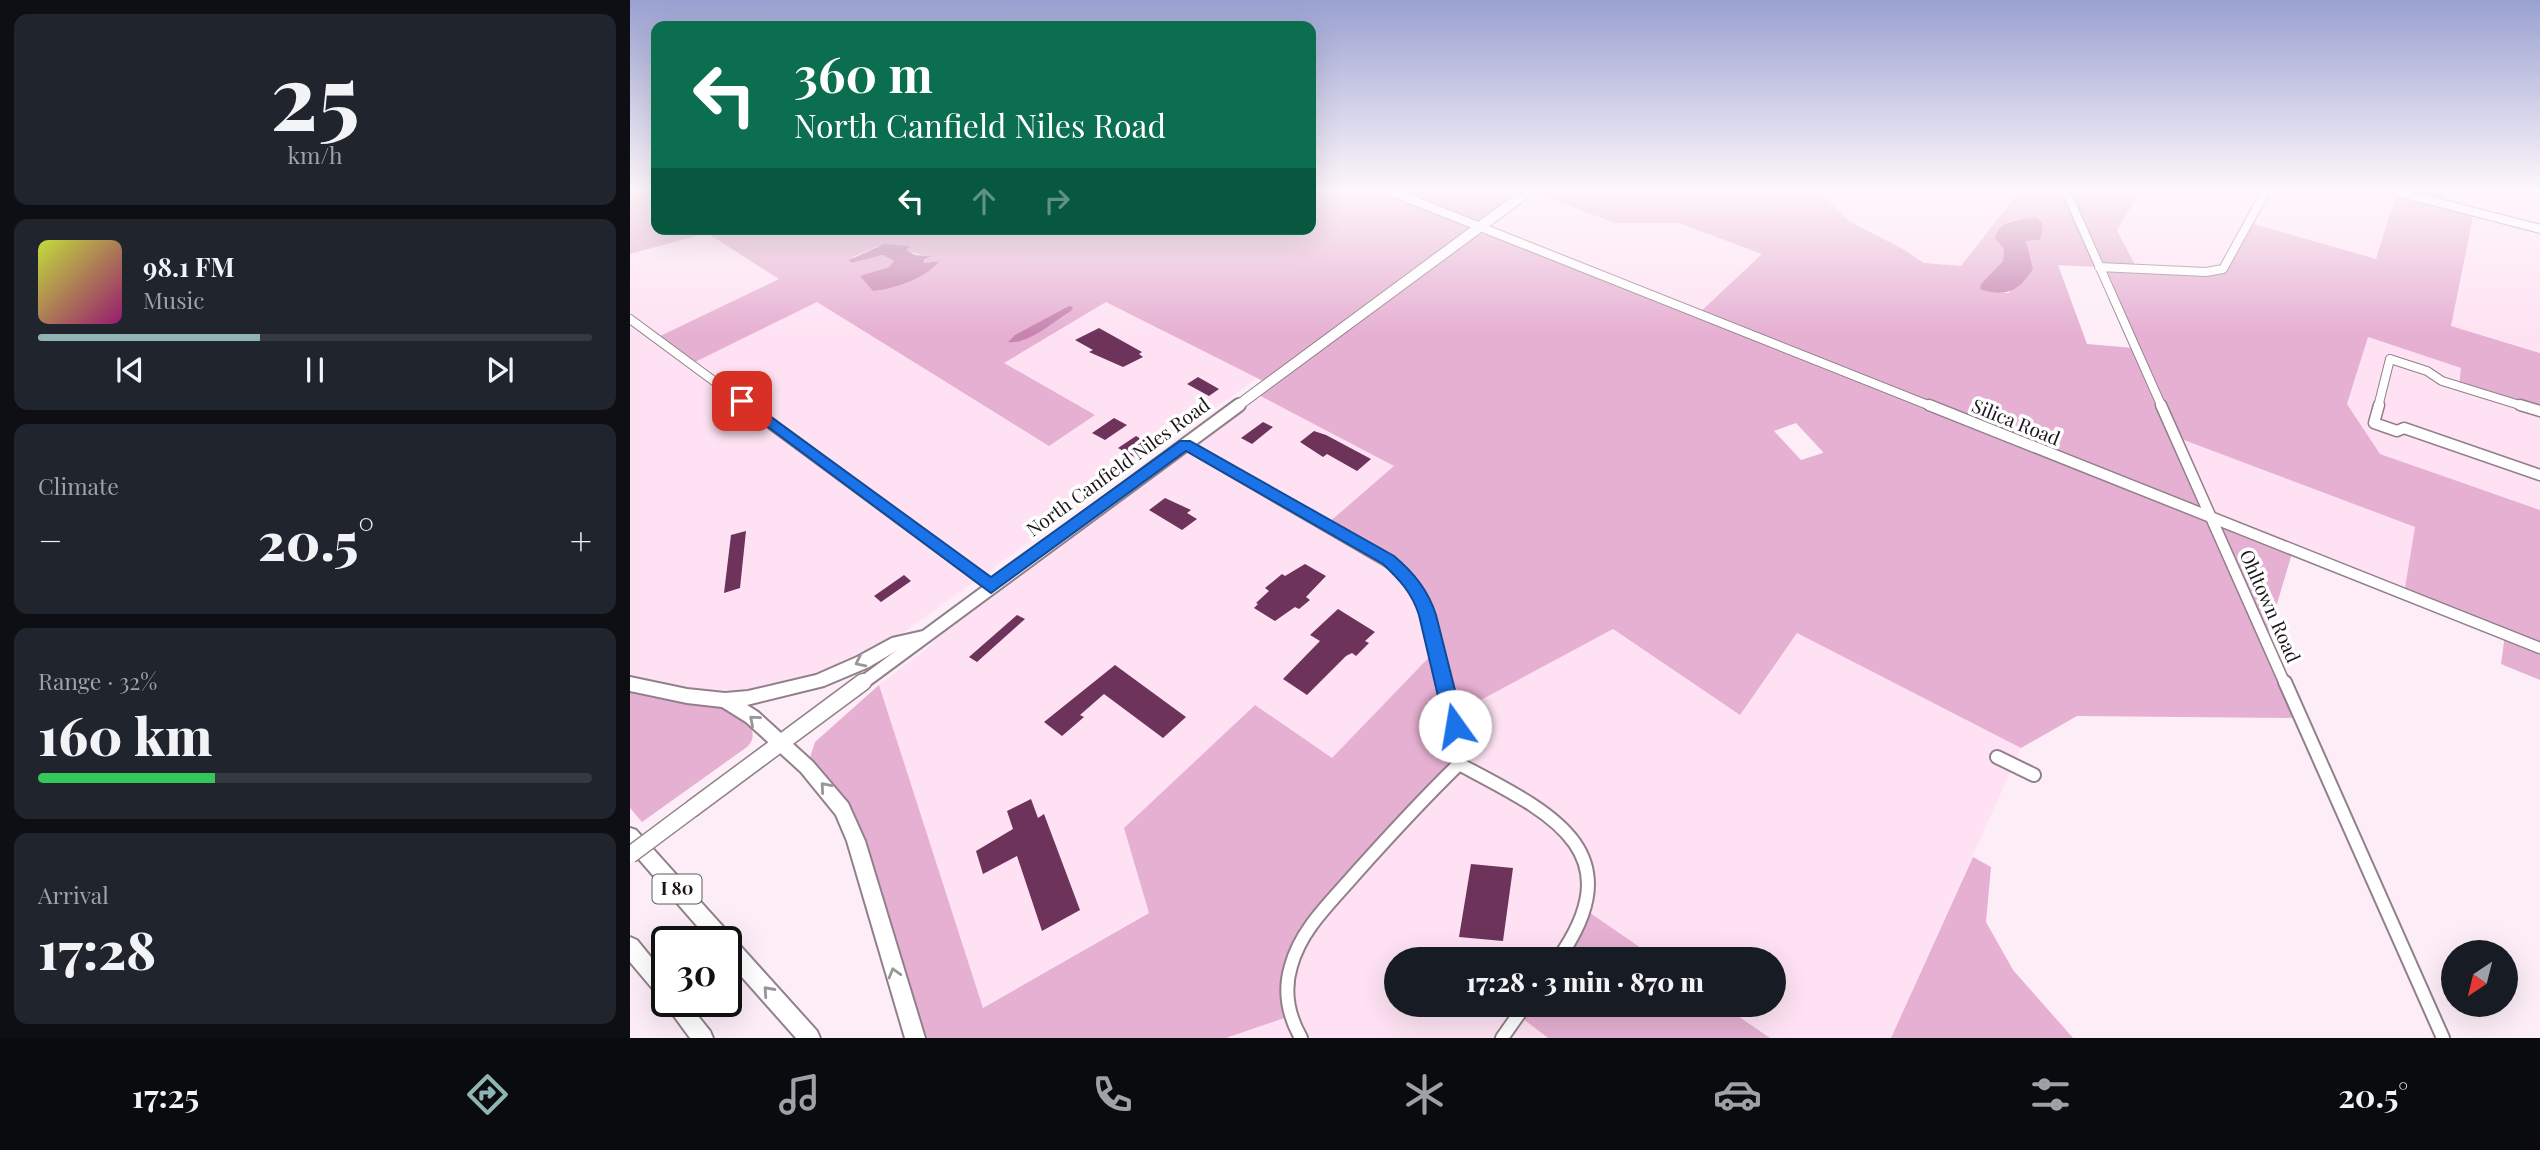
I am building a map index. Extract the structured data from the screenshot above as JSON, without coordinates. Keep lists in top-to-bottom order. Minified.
{"streets":{"highway":["I 80"],"main road":["North Canfield Niles Road"],"street":["Silica Road","Ohltown Road"]},"crossings":[["Silica Road","Ohltown Road"]],"north":"bottom left","page":{"tile":[["25","km/h"],"Climate",["Range · 32%","160 km"],["Arrival","17:28"]],"turn":["360 m","North Canfield Niles Road"],"song":["98.1 FM","Music"],"heat":["−","20.5°","+"],"limit":"30","trip":"17:28 · 3 min · 870 m","tabs":["17:25","20.5°"]}}
